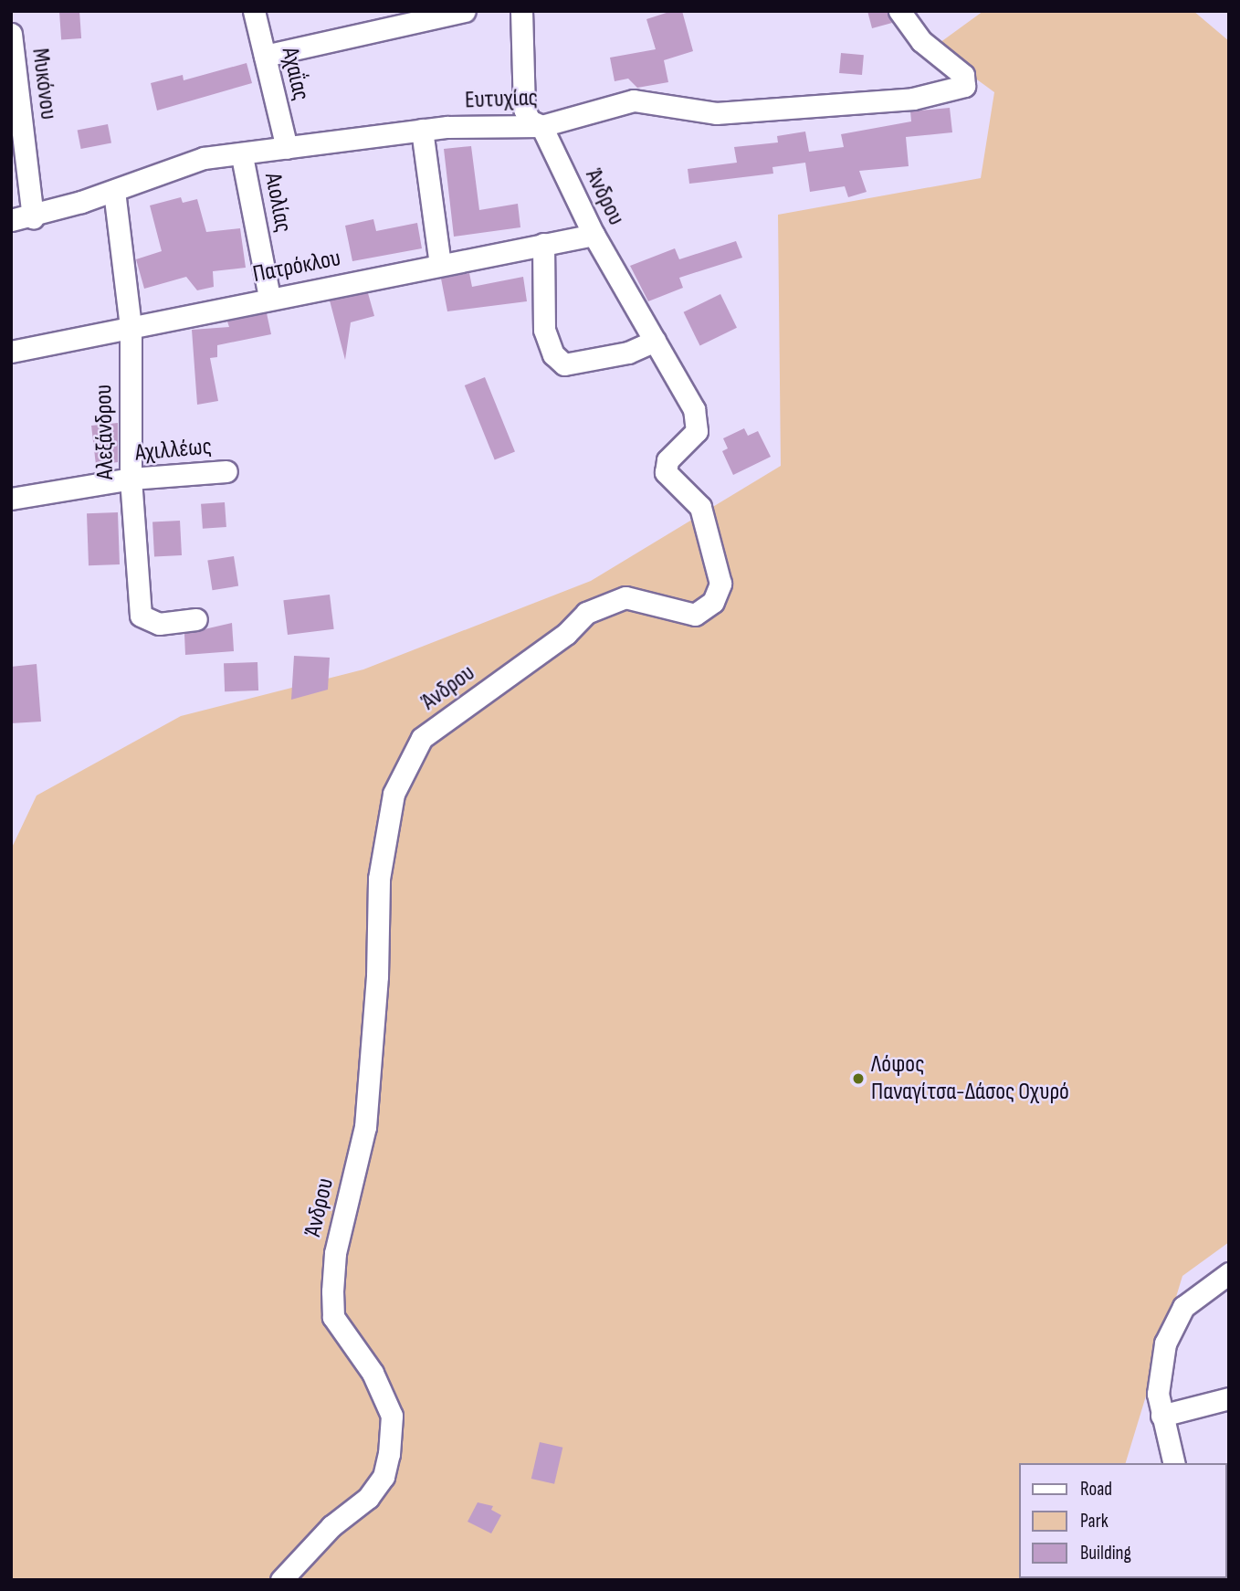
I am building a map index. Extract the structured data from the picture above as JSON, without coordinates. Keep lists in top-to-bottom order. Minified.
{"streets":{"street":["Αχαΐας","Μυκόνου","Ευτυχίας","Άνδρου","Αιολίας","Πατρόκλου","Αλεξάνδρου","Αχιλλέως"]},"crossings":[["Αχαΐας","Ευτυχίας"],["Μυκόνου","Ευτυχίας"],["Ευτυχίας","Άνδρου"],["Ευτυχίας","Αιολίας"],["Ευτυχίας","Αλεξάνδρου"],["Άνδρου","Πατρόκλου"],["Αιολίας","Πατρόκλου"],["Πατρόκλου","Αλεξάνδρου"],["Αλεξάνδρου","Αχιλλέως"]],"places":["Λόφος Παναγίτσα-Δάσος Οχυρό"],"legend":["Road","Park","Building"]}
